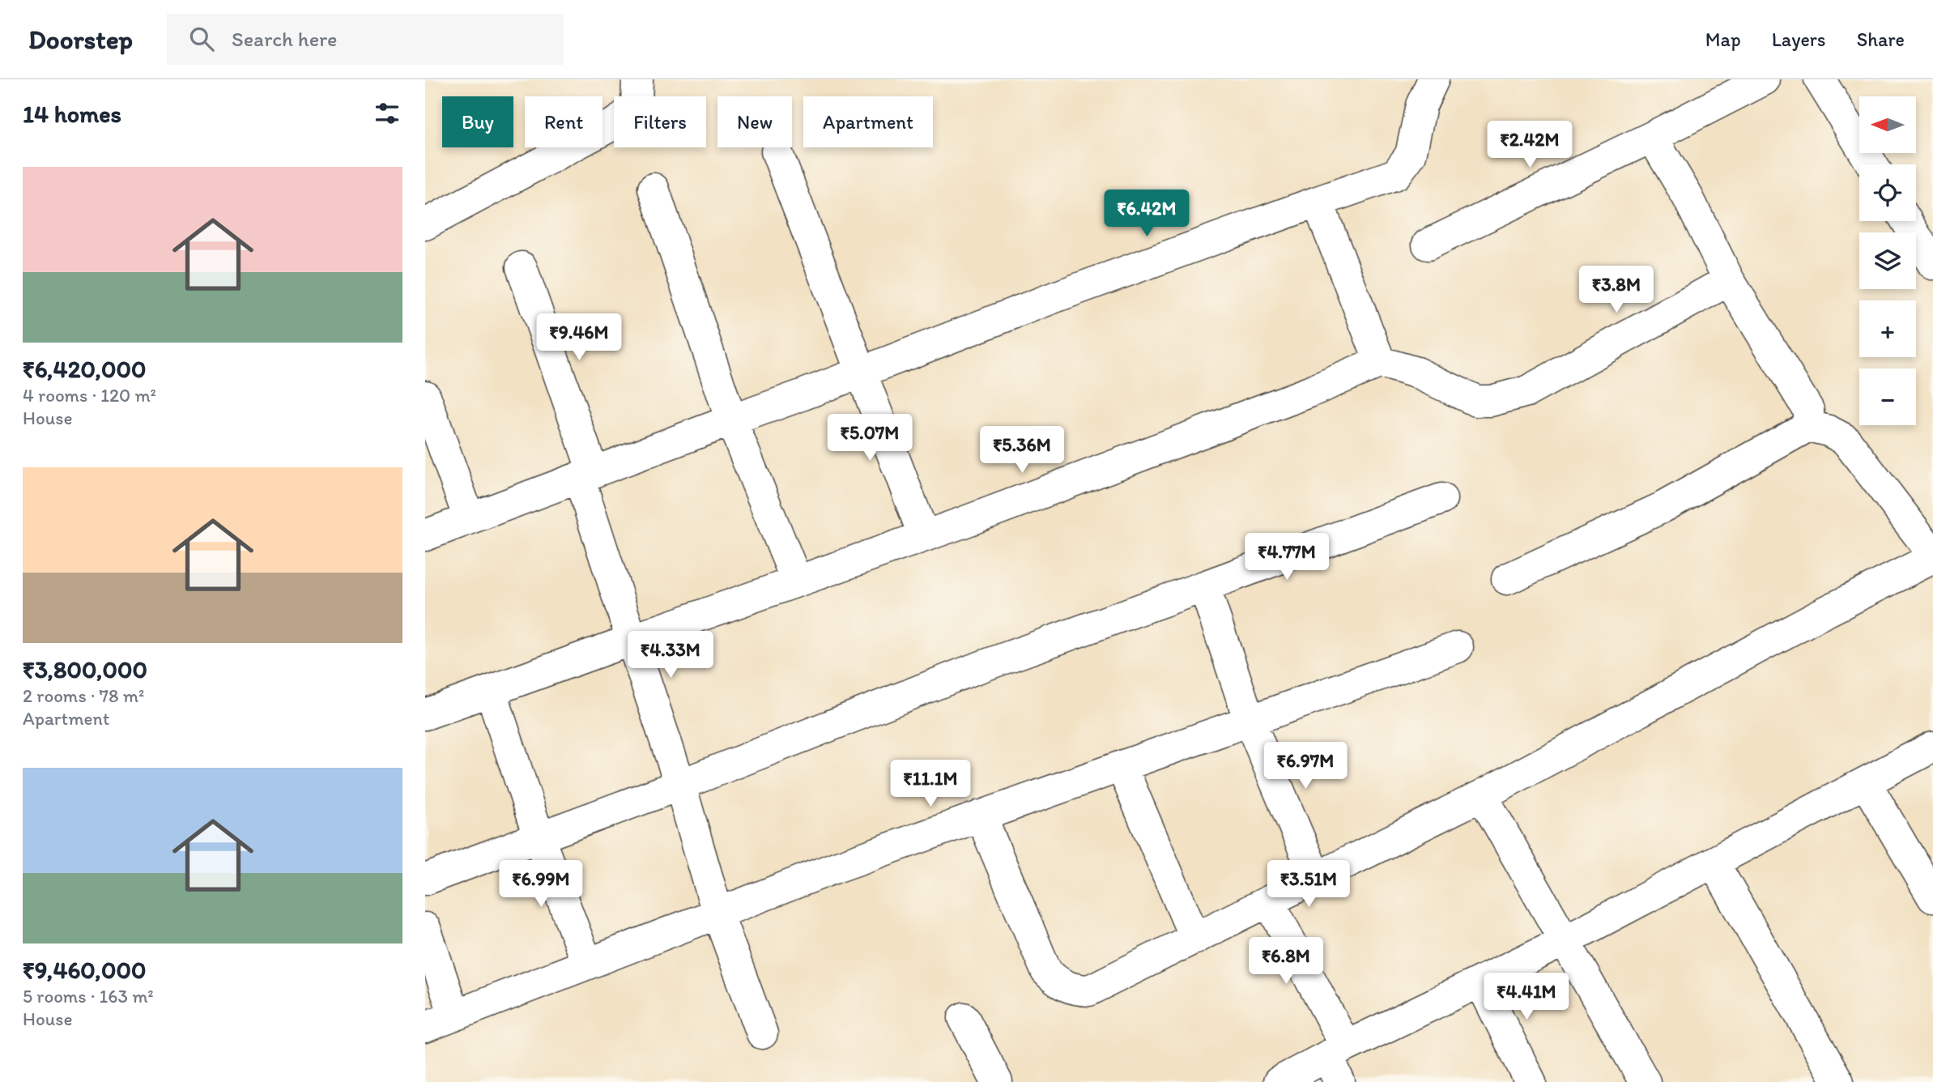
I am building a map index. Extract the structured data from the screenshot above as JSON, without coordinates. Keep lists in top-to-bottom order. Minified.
{"north":"left","page":{"header":"Doorstep","search":"Search here","nav":["Map","Layers","Share"],"heading":"14 homes","map_buttons":["+","−"],"chip":["Buy","Rent","Filters","New","Apartment"],"price":["₹2.42M","₹6.42M","₹3.8M","₹9.46M","₹5.07M","₹5.36M","₹4.77M","₹4.33M","₹6.97M","₹11.1M","₹6.99M","₹3.51M","₹6.8M","₹4.41M"],"list":[{"name":"₹6,420,000","note":"4 rooms · 120 m² · House"},{"name":"₹3,800,000","note":"2 rooms · 78 m² · Apartment"},{"name":"₹9,460,000","note":"5 rooms · 163 m² · House"}]}}
